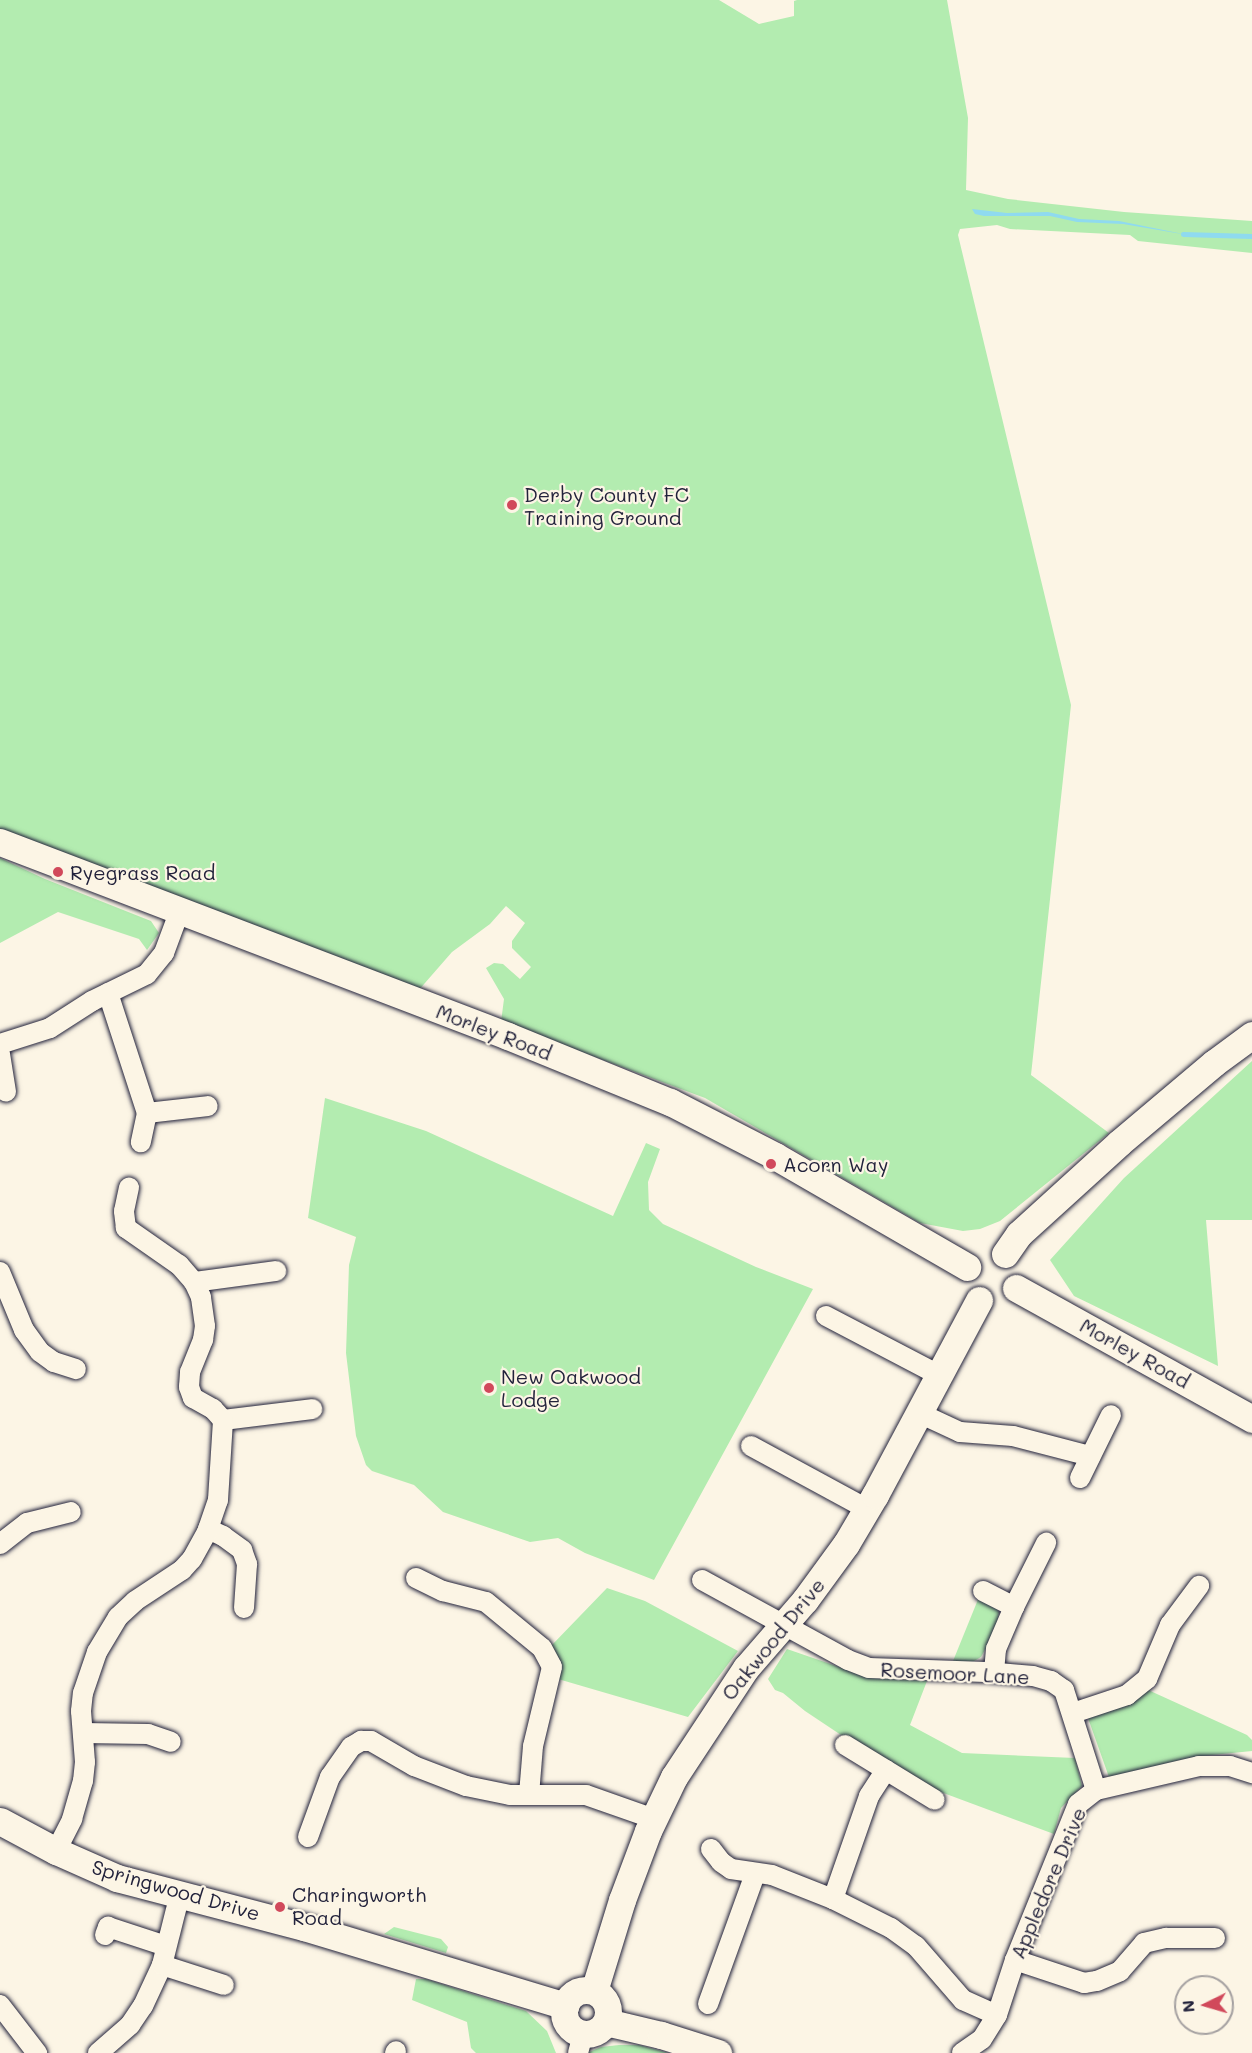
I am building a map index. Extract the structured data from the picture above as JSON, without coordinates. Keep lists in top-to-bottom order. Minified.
{"streets":{"street":["Morley Road","Oakwood Drive","Rosemoor Lane","Appledore Drive","Springwood Drive"]},"crossings":[["Morley Road","Oakwood Drive"],["Oakwood Drive","Rosemoor Lane"],["Oakwood Drive","Springwood Drive"],["Rosemoor Lane","Appledore Drive"]],"places":["Derby County FC Training Ground","Ryegrass Road","Acorn Way","New Oakwood Lodge","Charingworth Road"],"north":"left"}
